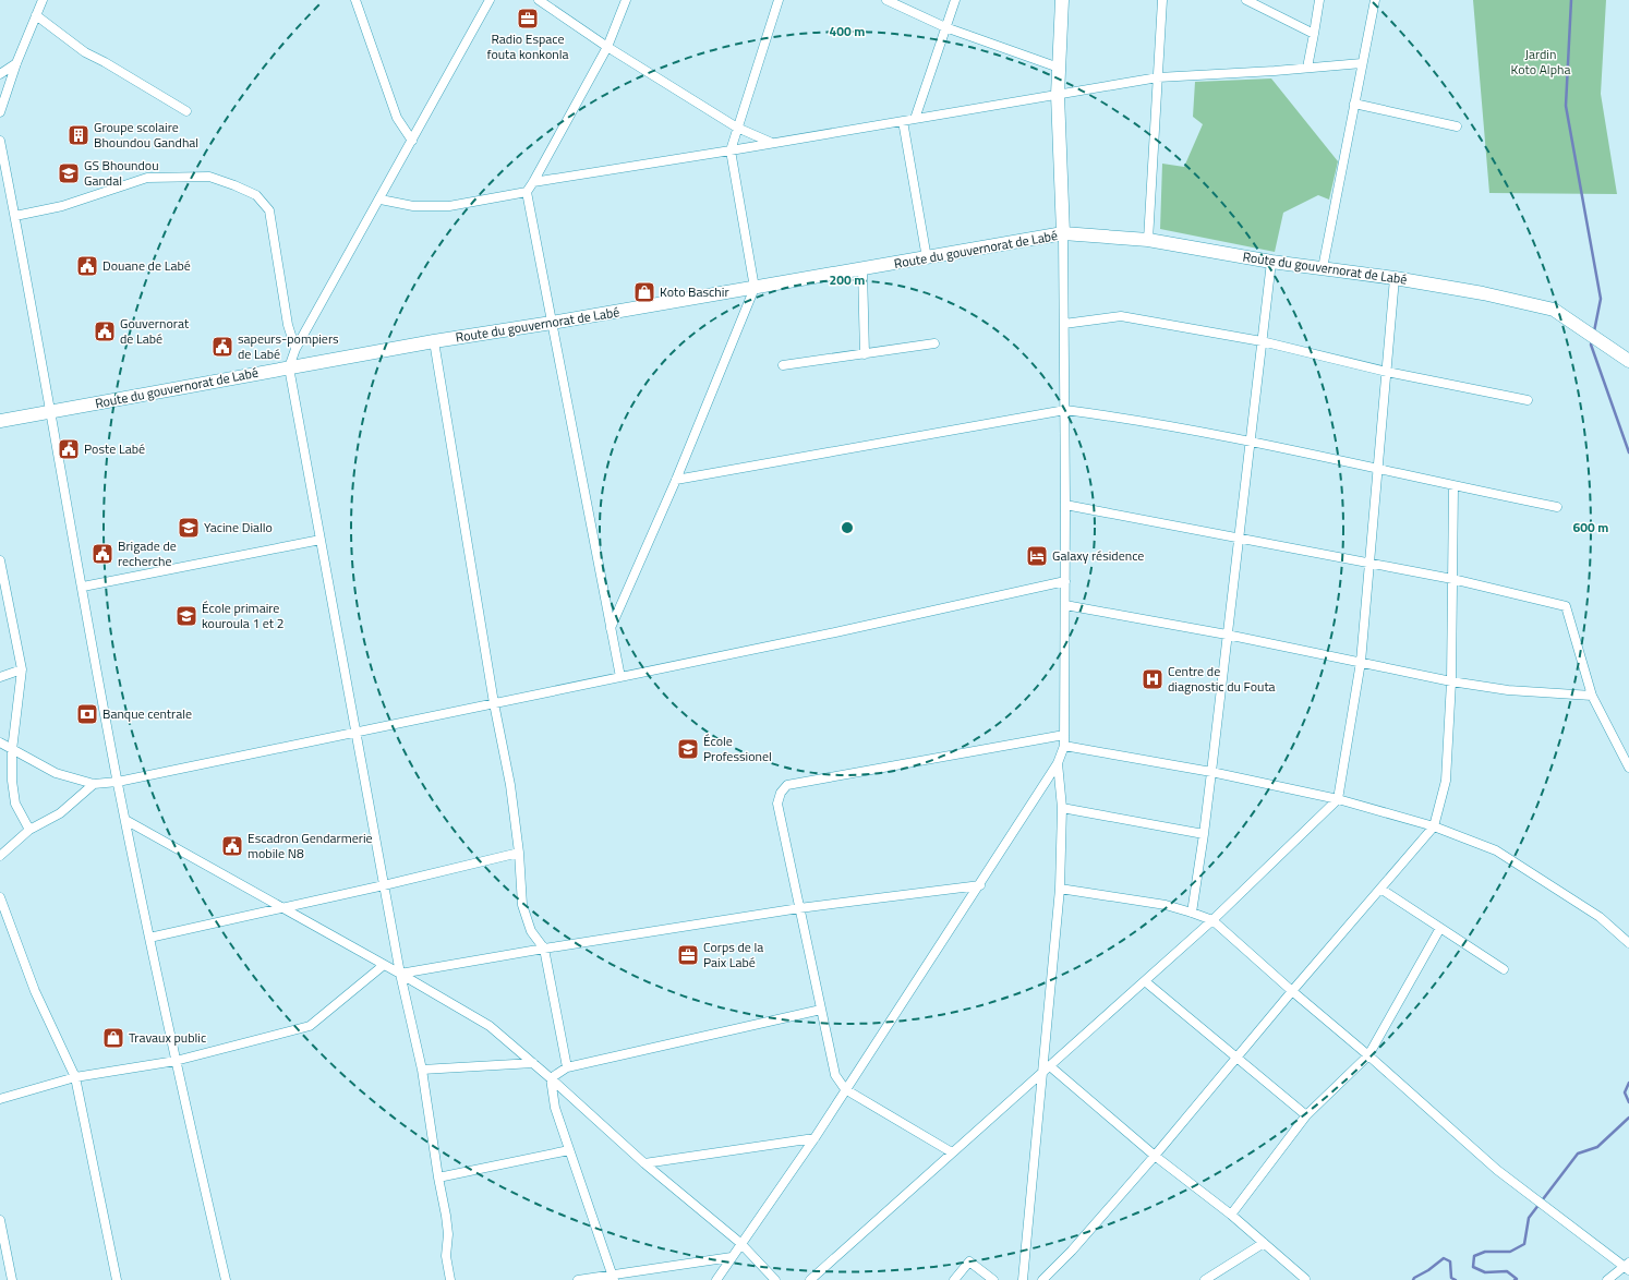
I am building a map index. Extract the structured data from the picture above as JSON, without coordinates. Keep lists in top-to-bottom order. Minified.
{"streets":{"street":["Route du gouvernorat de Labé"]},"parks":["Jardin Koto Alpha"],"places":{"office":["Radio Espace fouta konkonla","Corps de la Paix Labé"],"building":["Groupe scolaire Bhoundou Gandhal"],"school or university":["GS Bhoundou Gandal","Yacine Diallo","École primaire kouroula 1 et 2","École Professionel"],"public building":["Douane de Labé","Gouvernorat de Labé","sapeurs-pompiers de Labé","Poste Labé","Brigade de recherche","Escadron Gendarmerie mobile N8"],"shop":["Koto Baschir","Travaux public"],"hotel":["Galaxy résidence"],"hospital":["Centre de diagnostic du Fouta"],"bank":["Banque centrale"]},"rings":["400 m","200 m","600 m"]}
